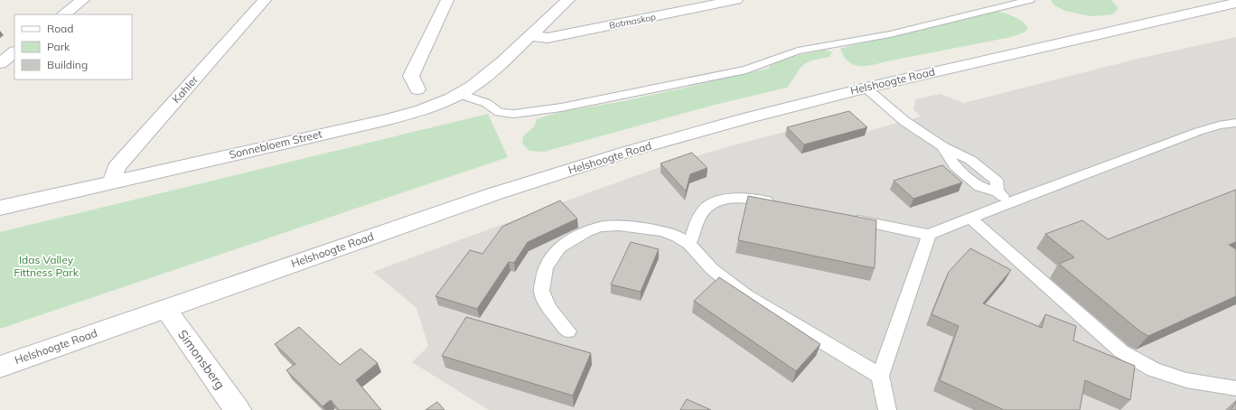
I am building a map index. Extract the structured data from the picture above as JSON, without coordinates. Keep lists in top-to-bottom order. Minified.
{"streets":{"street":["Botmaskop","Helshoogte Road","Kahler","Sonnebloem Street","Simonsberg"]},"crossings":[["Botmaskop","Sonnebloem Street"],["Helshoogte Road","Simonsberg"],["Kahler","Sonnebloem Street"]],"parks":["Idas Valley Fittness Park"],"legend":["Road","Park","Building"]}
